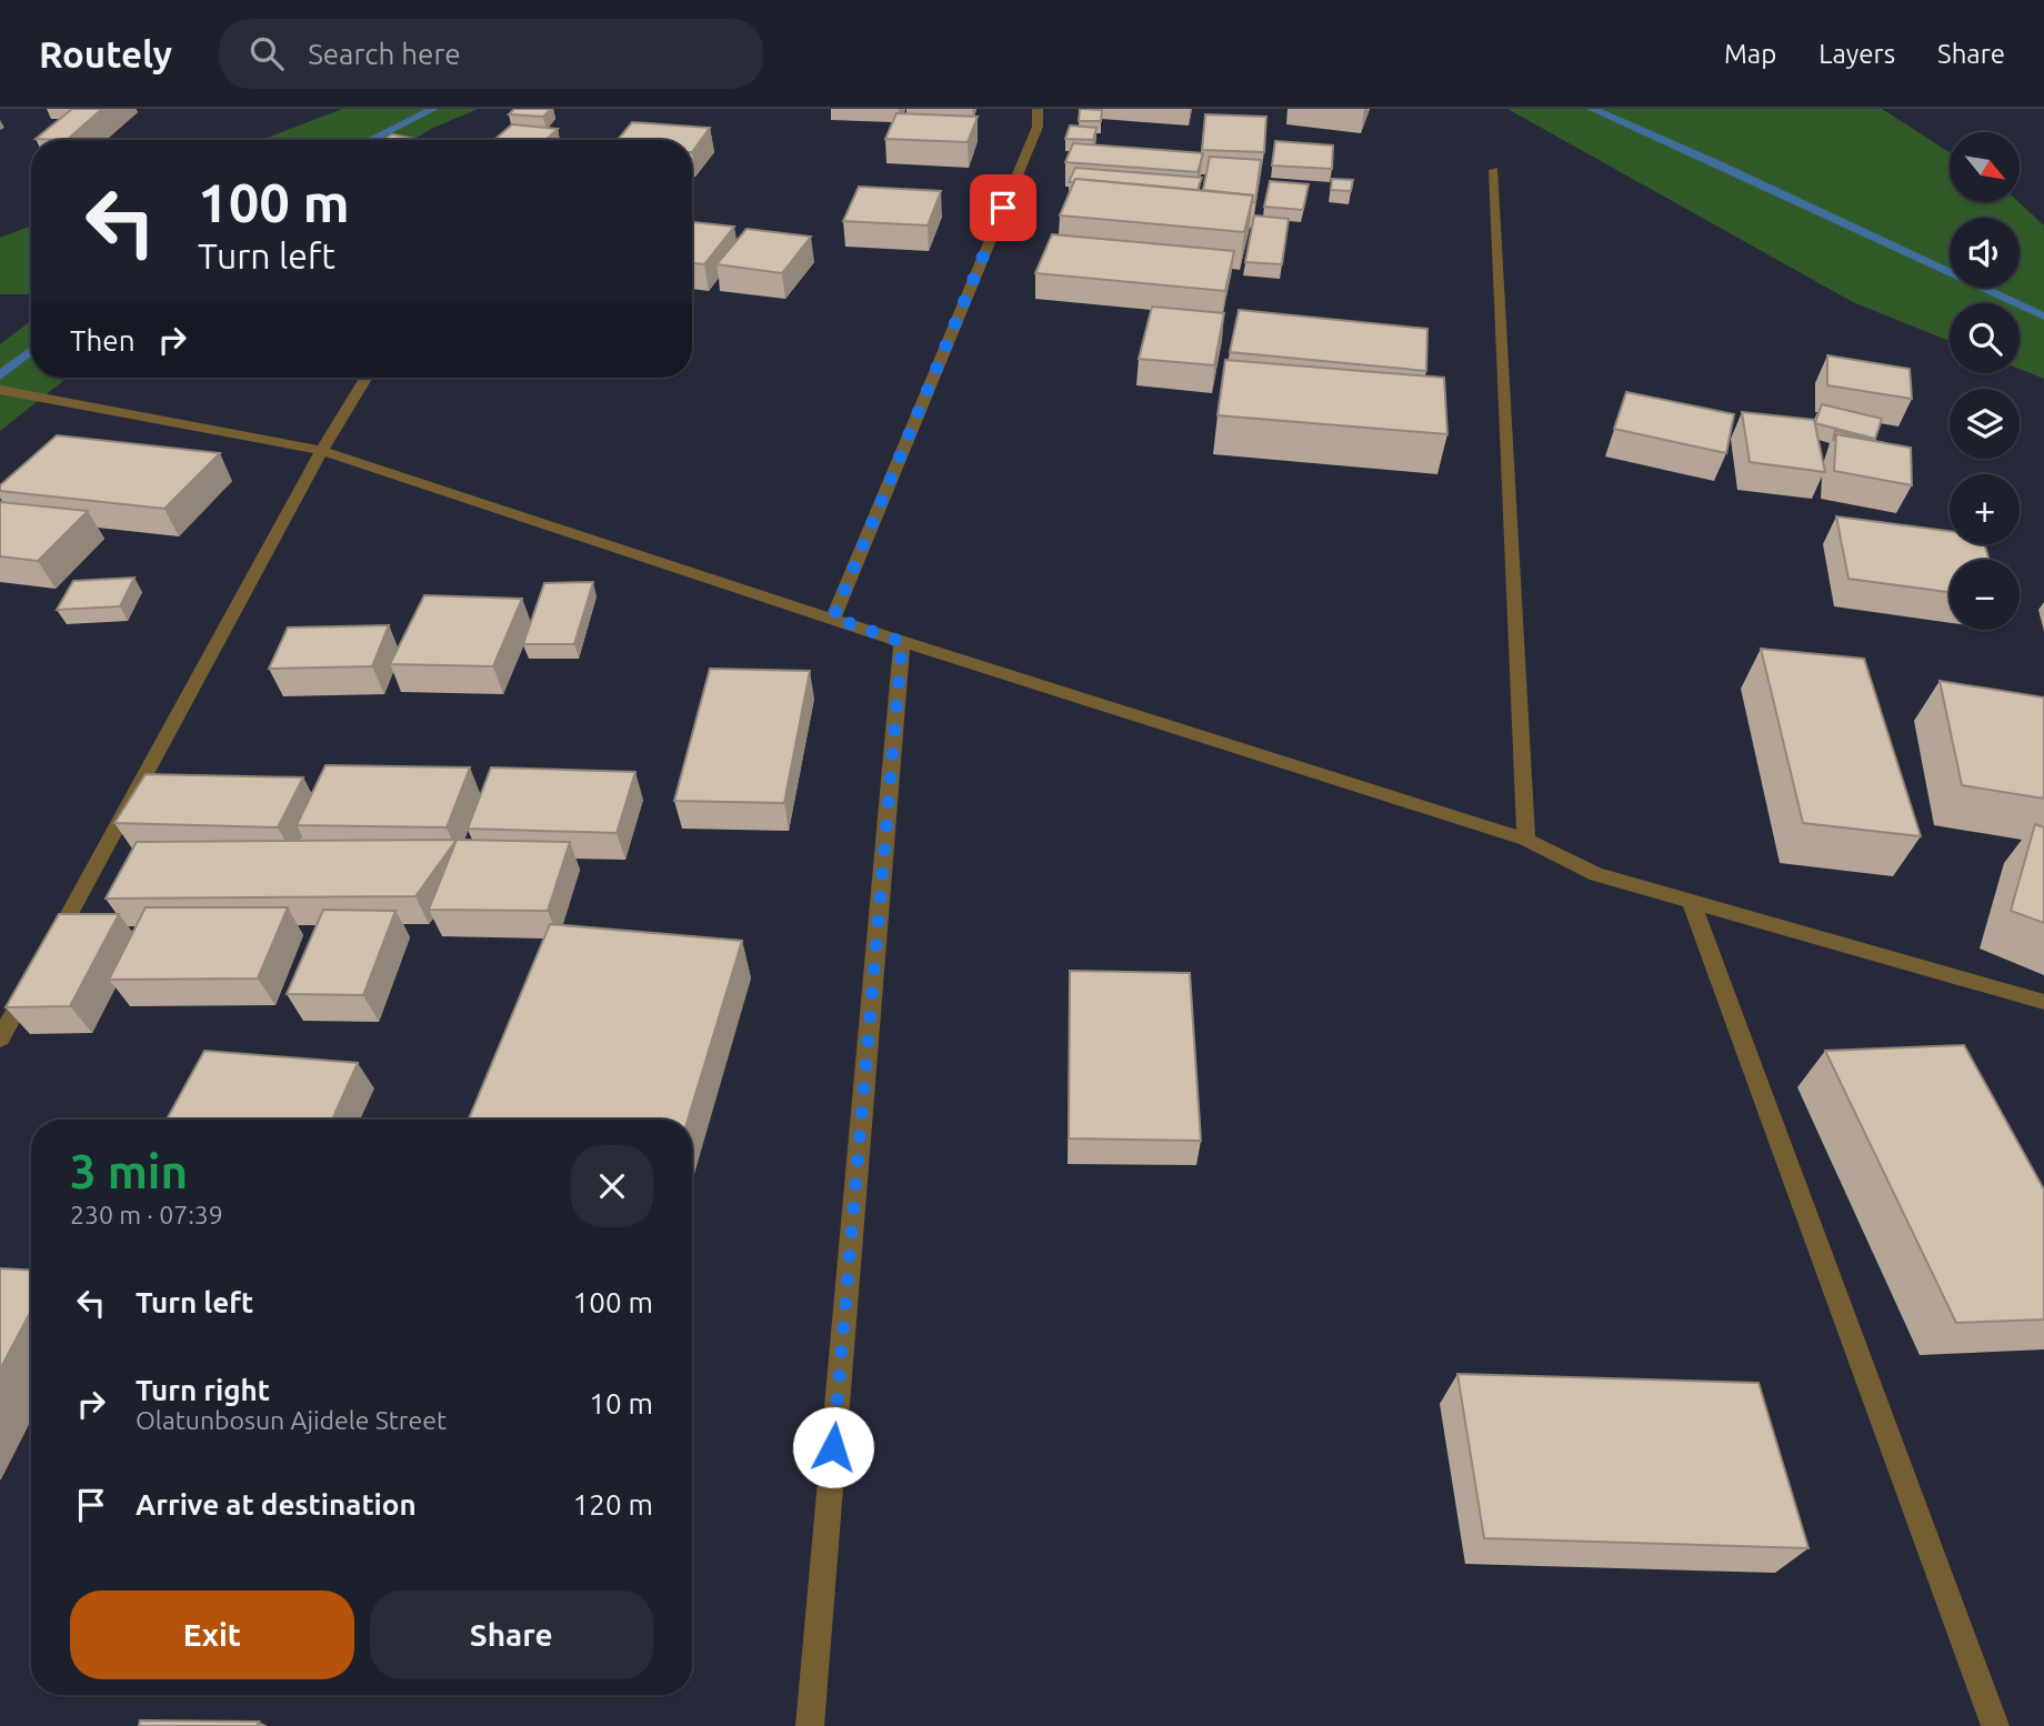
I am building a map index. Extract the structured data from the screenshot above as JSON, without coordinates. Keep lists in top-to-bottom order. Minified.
{"north":"bottom right","page":{"header":"Routely","search":"Search here","nav":["Map","Layers","Share"],"map_buttons":["+","−"],"turn":["100 m","Turn left"],"then":"Then","heading":["3 min","230 m · 07:39"],"list":[{"name":"Turn left","value":"100 m"},{"name":"Turn right","note":"Olatunbosun Ajidele Street","value":"10 m"},{"name":"Arrive at destination","value":"120 m"}],"buttons":["Exit","Share"]}}
